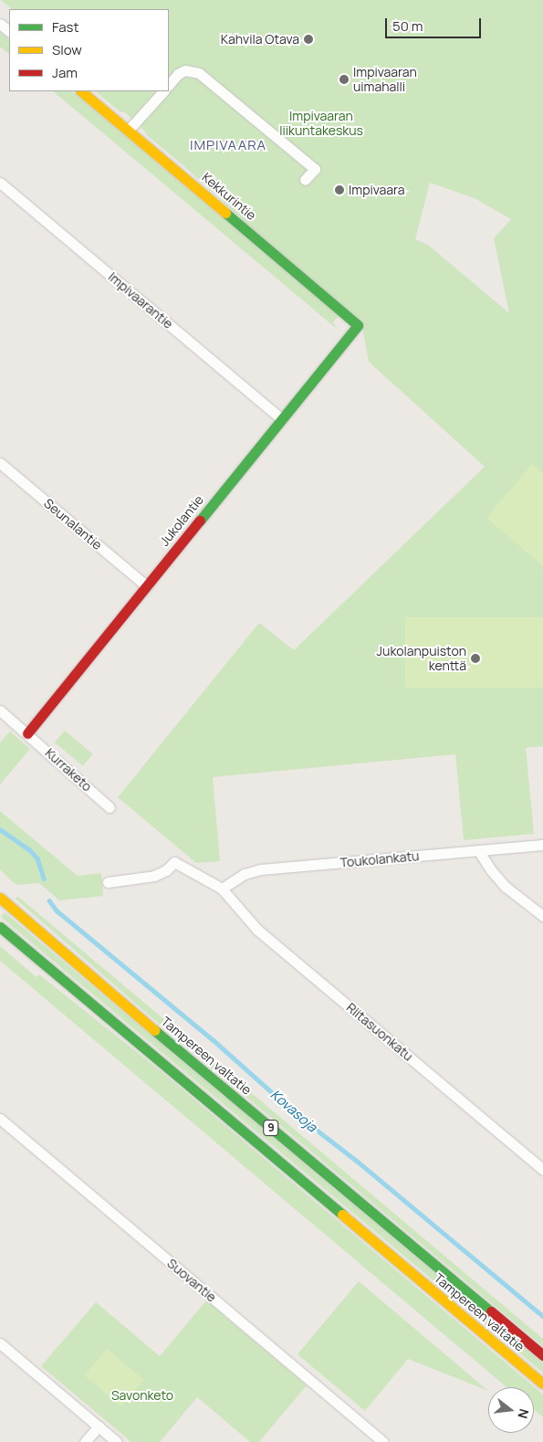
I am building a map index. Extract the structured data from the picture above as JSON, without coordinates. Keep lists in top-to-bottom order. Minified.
{"streets":{"main road":["Kekkurintie","Jukolantie","Tampereen valtatie","9"],"street":["Impivaarantie","Seunalantie","Kurraketo","Toukolankatu","Riitasuonkatu","Suovantie"]},"crossings":[["Kekkurintie","Jukolantie"],["Impivaarantie","Jukolantie"],["Jukolantie","Seunalantie"],["Jukolantie","Kurraketo"],["Toukolankatu","Riitasuonkatu"]],"districts":["IMPIVAARA"],"water":["Kovasoja"],"parks":["Impivaaran liikuntakeskus","Savonketo"],"places":["Kahvila Otava","Impivaaran uimahalli","Impivaara","Jukolanpuiston kenttä"],"legend":["Fast","Slow","Jam"],"scale_bar":"50 m","north":"right"}
